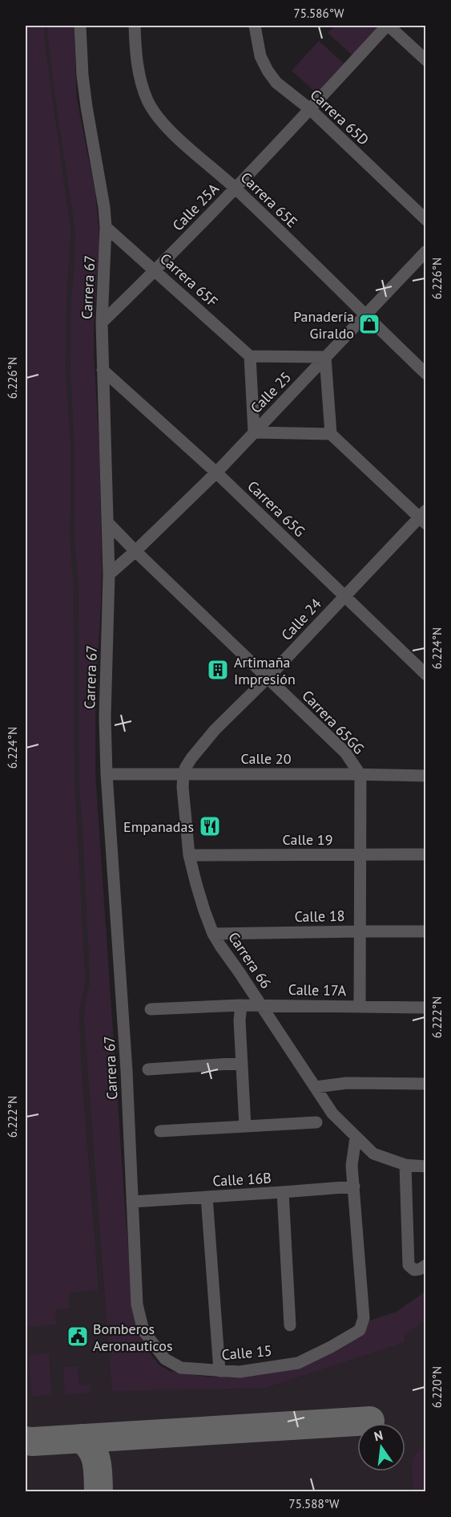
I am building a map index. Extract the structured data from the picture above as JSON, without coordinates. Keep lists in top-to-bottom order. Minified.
{"streets":{"street":["Carrera 65D","Carrera 65E","Calle 25A","Carrera 65F","Carrera 67","Calle 25","Carrera 65G","Calle 24","Carrera 65GG","Calle 20","Calle 19","Calle 18","Carrera 66","Calle 17A","Calle 16B","Calle 15"]},"crossings":[["Carrera 65D","Calle 25A"],["Carrera 65E","Calle 25A"],["Carrera 65E","Calle 25"],["Calle 25A","Carrera 65F"],["Calle 25A","Carrera 67"],["Carrera 65F","Carrera 67"],["Carrera 67","Calle 25"],["Carrera 67","Carrera 65G"],["Carrera 67","Calle 20"],["Carrera 67","Calle 16B"],["Carrera 67","Calle 15"],["Calle 25","Carrera 65G"],["Calle 25","Carrera 65GG"],["Carrera 65G","Calle 24"],["Calle 24","Carrera 65GG"],["Calle 24","Calle 20"],["Calle 24","Carrera 66"],["Carrera 65GG","Calle 20"],["Carrera 65GG","Calle 19"],["Carrera 65GG","Calle 18"],["Carrera 65GG","Calle 17A"],["Calle 20","Carrera 66"],["Calle 19","Carrera 66"],["Calle 18","Carrera 66"],["Carrera 66","Calle 17A"],["Calle 16B","Calle 15"]],"places":{"shop":["Panadería Giraldo"],"building":["Artimaña Impresión"],"restaurant":["Empanadas"],"public building":["Bomberos Aeronauticos"]},"north":"top","coordinates":["75.586°W","6.226°N","6.224°N","6.222°N","6.220°N","75.588°W"]}
